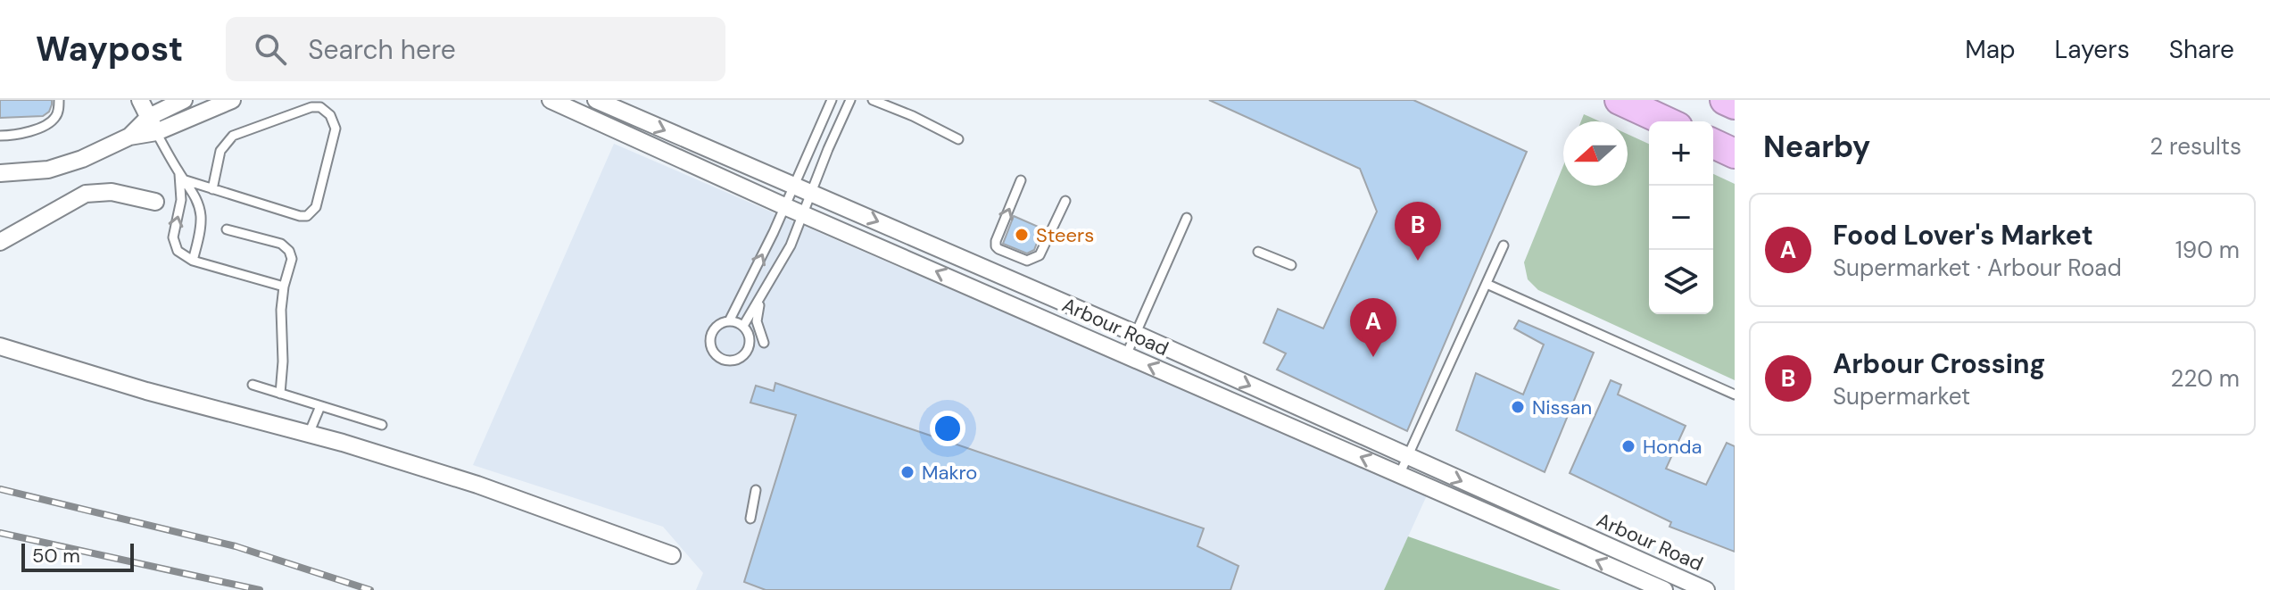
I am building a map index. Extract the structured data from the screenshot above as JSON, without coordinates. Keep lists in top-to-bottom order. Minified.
{"streets":{"street":["Arbour Road"]},"places":["Steers","Nissan","Honda","Makro"],"scale_bar":"50 m","north":"left","page":{"header":"Waypost","search":"Search here","nav":["Map","Layers","Share"],"heading":["Nearby","2 results"],"map_buttons":["+","−"],"list":[{"mark":"A","name":"Food Lover's Market","note":"Supermarket · Arbour Road","value":"190 m"},{"mark":"B","name":"Arbour Crossing","note":"Supermarket","value":"220 m"}],"pins":["B","A"],"scale":"50 m"}}
